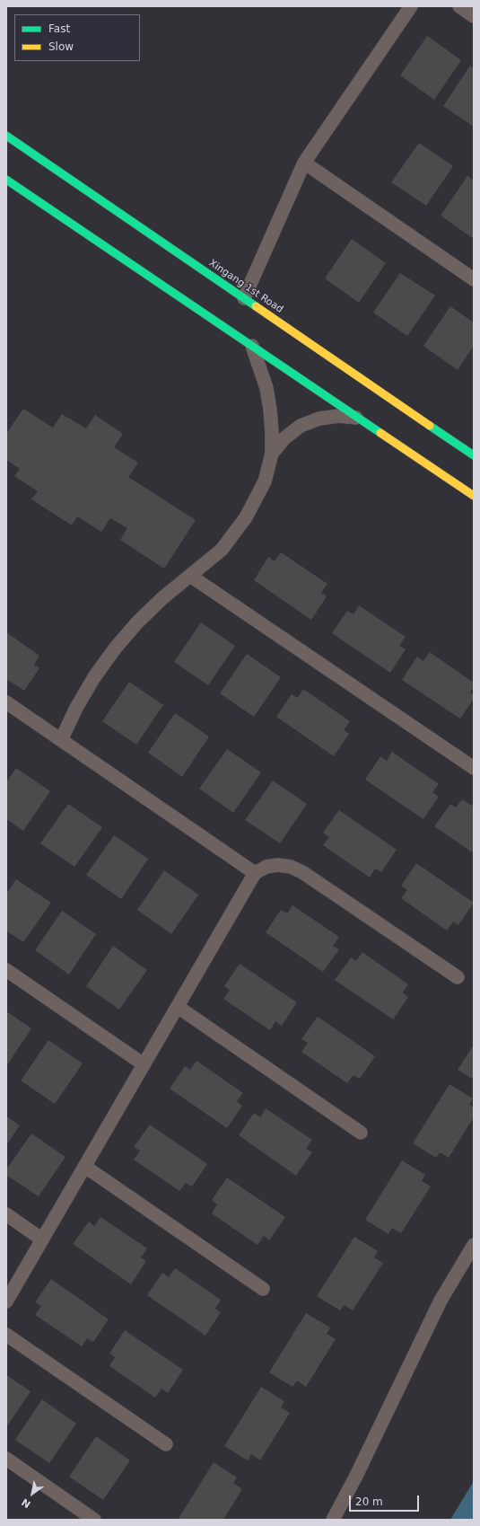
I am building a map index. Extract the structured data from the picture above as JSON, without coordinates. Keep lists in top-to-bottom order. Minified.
{"streets":{"street":["Xingang 1st Road"]},"legend":["Fast","Slow"],"scale_bar":"20 m","north":"bottom left"}
